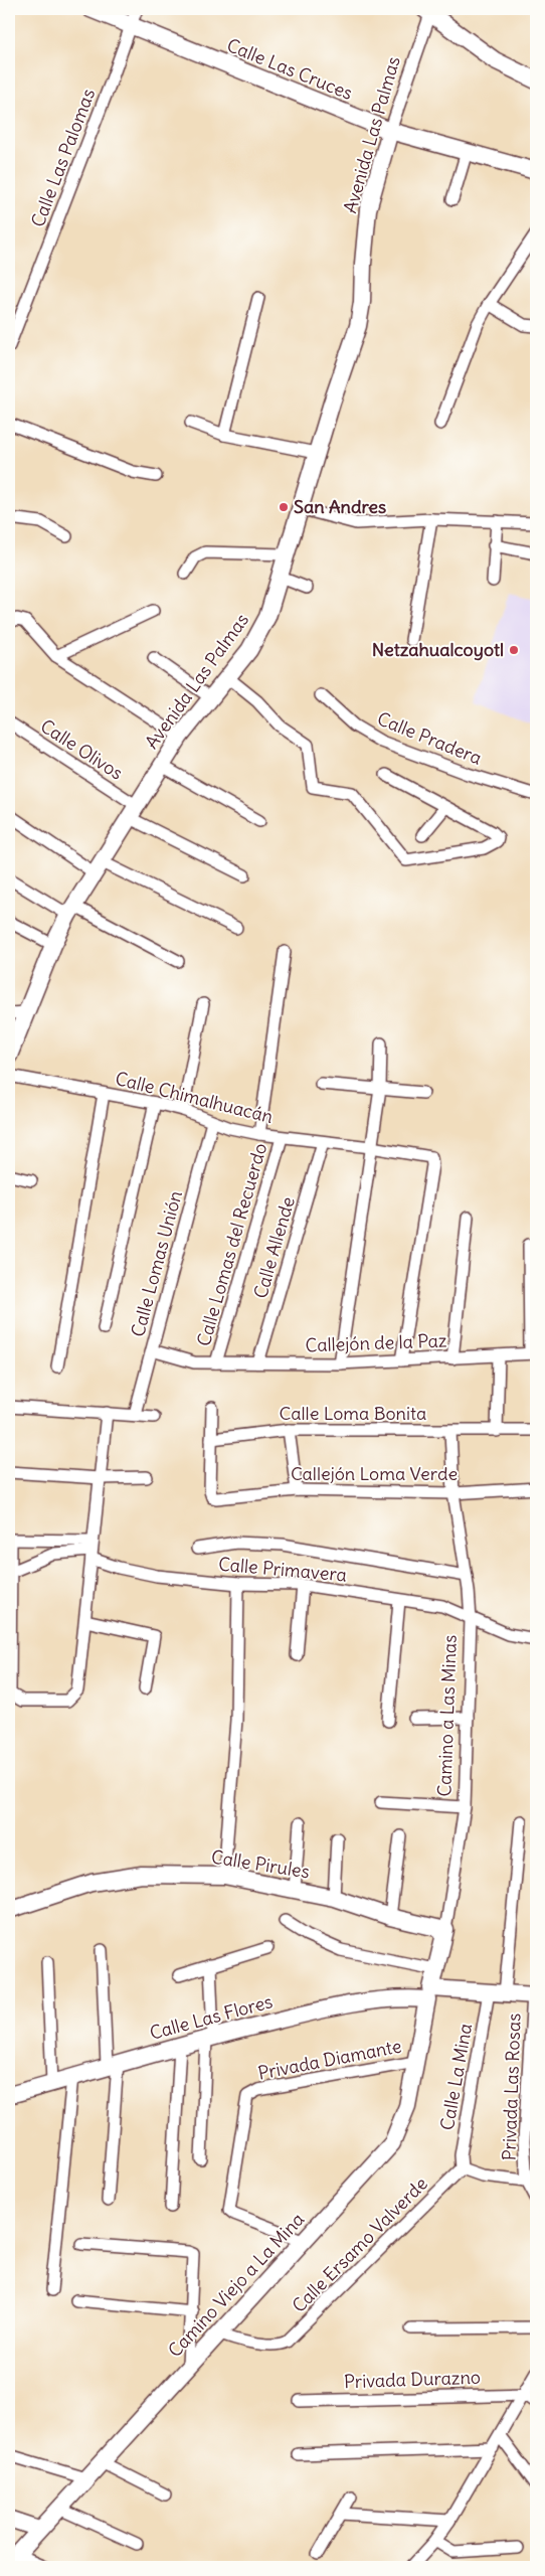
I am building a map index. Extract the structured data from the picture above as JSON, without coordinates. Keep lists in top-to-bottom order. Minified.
{"streets":{"main road":["Calle Las Cruces","Avenida Las Palmas","Camino a Las Minas","Calle Pirules","Calle Las Flores","Camino Viejo a La Mina"],"street":["Calle Las Palomas","Calle Pradera","Calle Olivos","Calle Chimalhuacán","Calle Lomas del Recuerdo","Calle Allende","Calle Lomas Unión","Callejón de la Paz","Calle Loma Bonita","Callejón Loma Verde","Calle Primavera","Privada Diamante","Calle La Mina","Privada Las Rosas","Calle Ersamo Valverde","Privada Durazno"]},"crossings":[["Calle Las Cruces","Avenida Las Palmas"],["Calle Las Cruces","Calle Las Palomas"],["Avenida Las Palmas","Calle Olivos"],["Calle Chimalhuacán","Calle Lomas del Recuerdo"],["Calle Chimalhuacán","Calle Allende"],["Calle Chimalhuacán","Calle Lomas Unión"],["Calle Chimalhuacán","Callejón de la Paz"],["Calle Lomas del Recuerdo","Callejón de la Paz"],["Calle Allende","Callejón de la Paz"],["Calle Lomas Unión","Callejón de la Paz"],["Calle Loma Bonita","Callejón Loma Verde"],["Calle Loma Bonita","Camino a Las Minas"],["Callejón Loma Verde","Camino a Las Minas"],["Calle Primavera","Camino a Las Minas"],["Camino a Las Minas","Calle Pirules"],["Camino a Las Minas","Calle Las Flores"],["Camino a Las Minas","Camino Viejo a La Mina"],["Calle Las Flores","Calle La Mina"],["Calle Las Flores","Privada Las Rosas"],["Calle Las Flores","Camino Viejo a La Mina"],["Privada Diamante","Camino Viejo a La Mina"],["Calle La Mina","Calle Ersamo Valverde"],["Calle Ersamo Valverde","Camino Viejo a La Mina"]],"places":["San Andres","Netzahualcoyotl"]}
